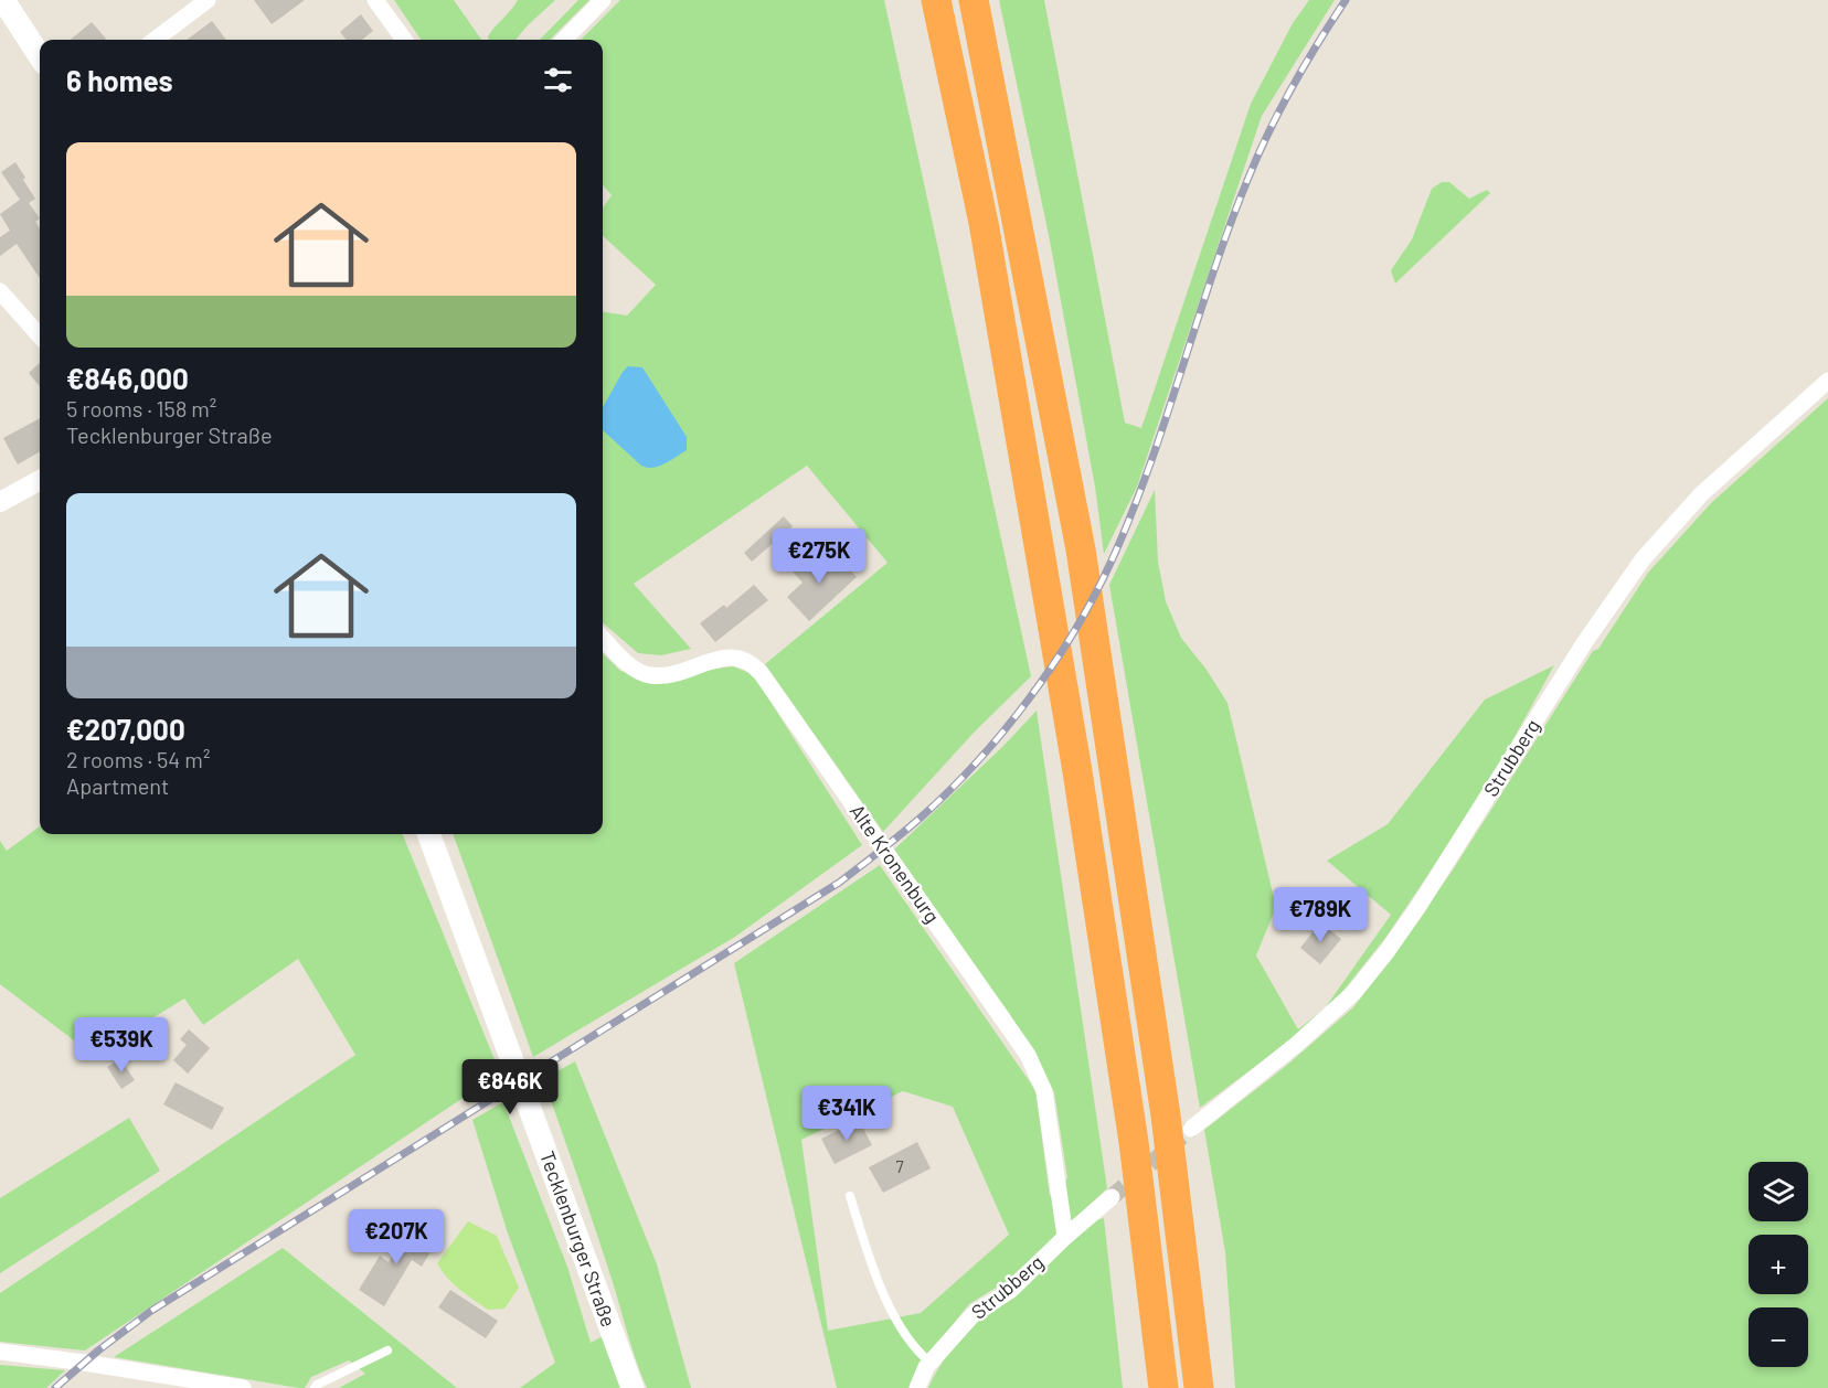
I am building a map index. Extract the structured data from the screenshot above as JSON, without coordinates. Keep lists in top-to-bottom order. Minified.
{"streets":{"main road":["Tecklenburger Straße"],"street":["Strubberg","Alte Kronenburg"]},"crossings":[["Strubberg","Alte Kronenburg"]],"house_numbers":["7"],"page":{"heading":"6 homes","list":[{"name":"€846,000","note":"5 rooms · 158 m² · Tecklenburger Straße"},{"name":"€207,000","note":"2 rooms · 54 m² · Apartment"}],"price":["€275K","€789K","€539K","€846K","€341K","€207K"],"map_buttons":["+","−"]}}
